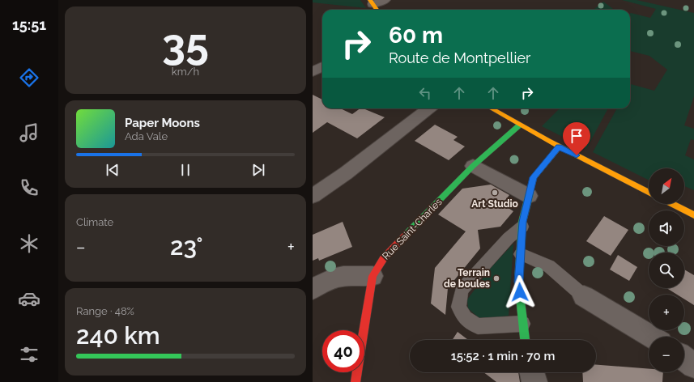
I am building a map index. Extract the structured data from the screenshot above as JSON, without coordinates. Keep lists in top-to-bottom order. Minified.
{"streets":{"street":["Rue Saint-Charles"]},"places":["Art Studio","Terrain de boules"],"north":"top right","page":{"tabs":"15:51","tile":[["35","km/h"],"Climate",["Range · 48%","240 km"]],"turn":["60 m","Route de Montpellier"],"song":["Paper Moons","Ada Vale"],"map_buttons":["+","−"],"heat":["−","23°","+"],"limit":"40","trip":"15:52 · 1 min · 70 m"}}
